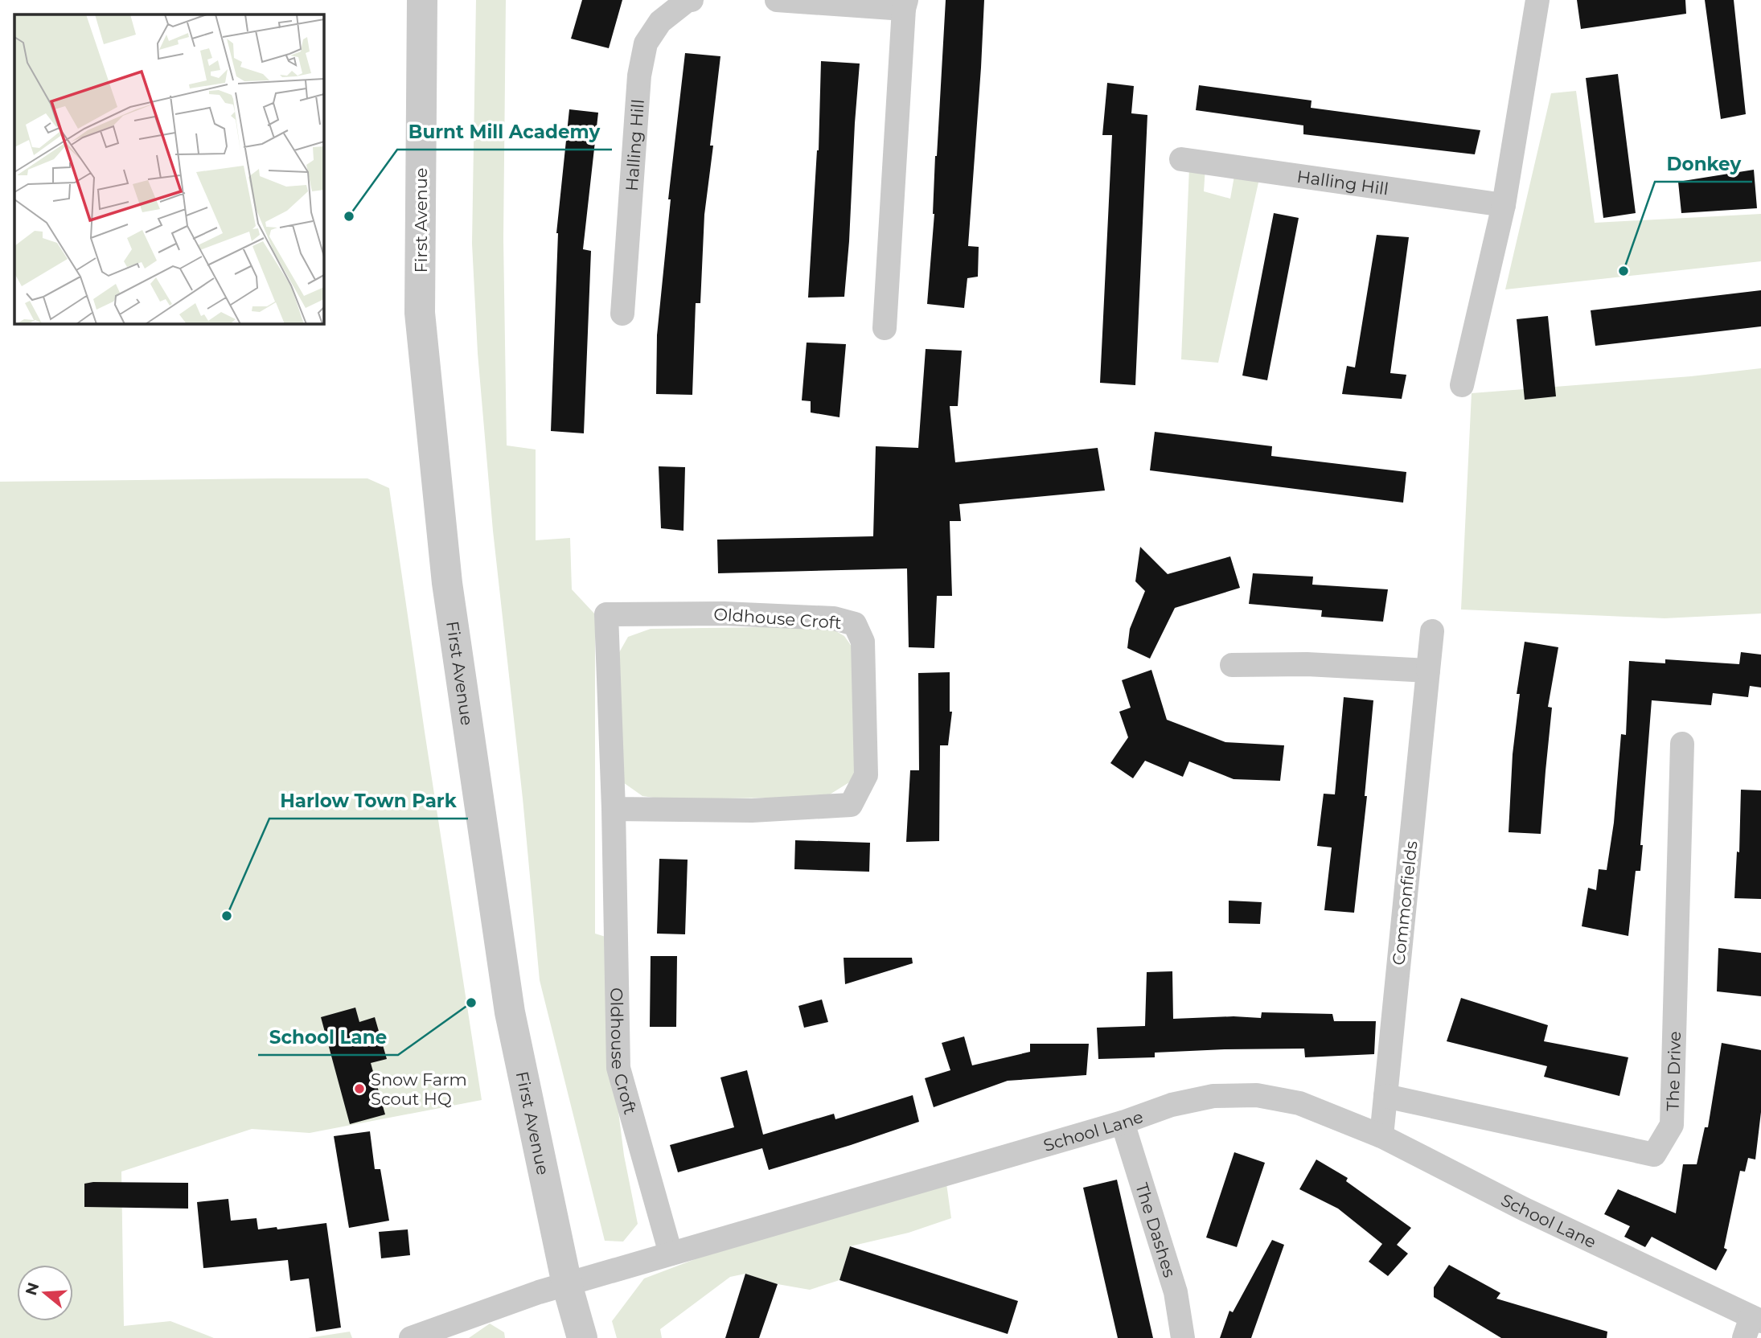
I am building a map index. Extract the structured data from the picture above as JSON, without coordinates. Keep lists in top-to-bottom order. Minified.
{"streets":{"street":["Halling Hill","First Avenue","Oldhouse Croft","Commonfields","The Drive","School Lane","The Dashes"]},"crossings":[["First Avenue","School Lane"],["Oldhouse Croft","School Lane"],["Commonfields","The Drive"],["Commonfields","School Lane"],["School Lane","The Dashes"]],"places":["Burnt Mill Academy","Donkey","Harlow Town Park","School Lane","Snow Farm Scout HQ"],"north":"left"}
